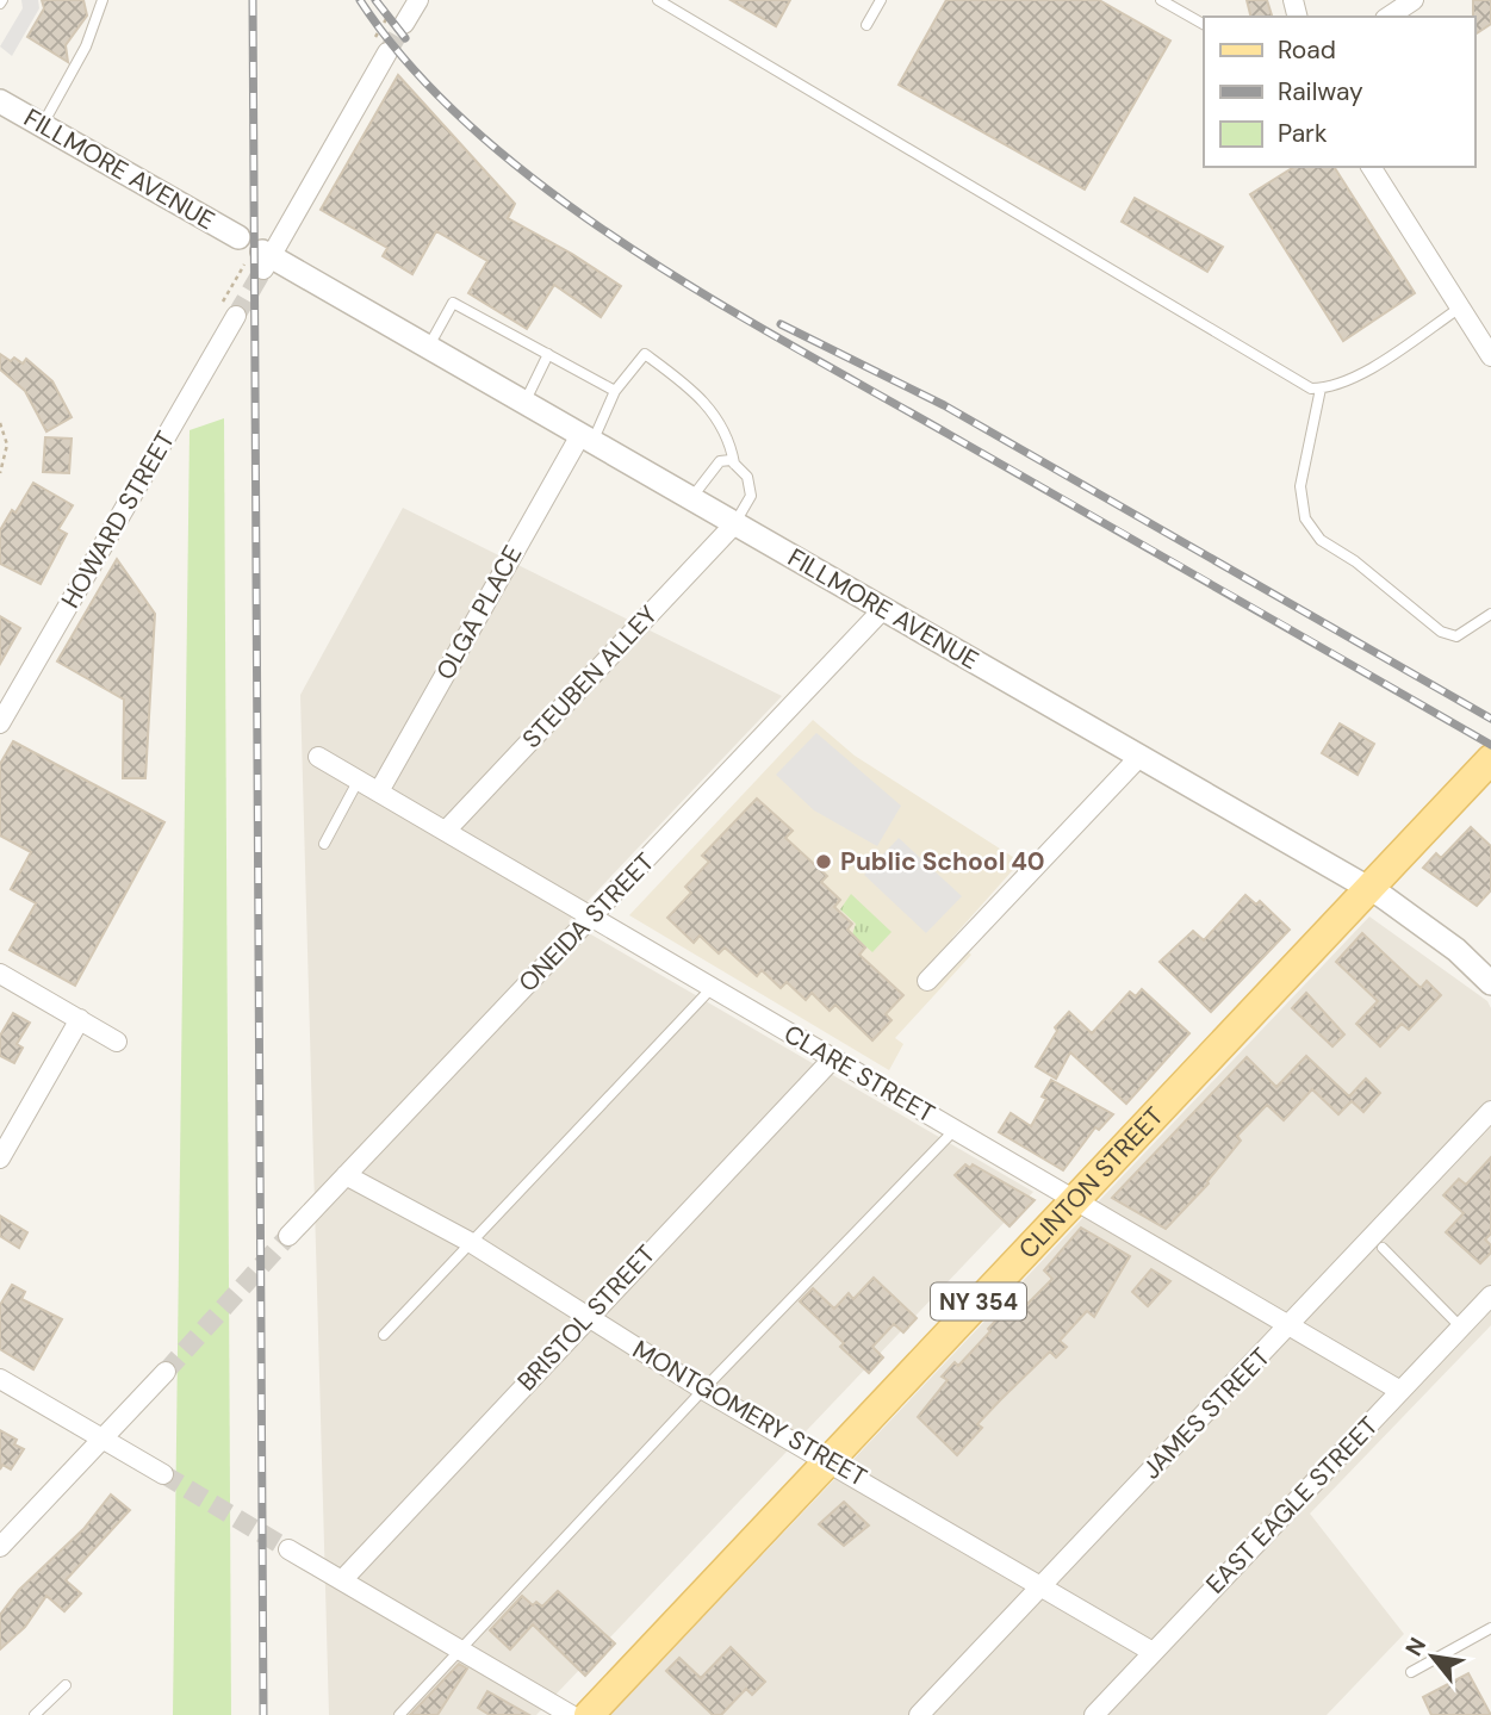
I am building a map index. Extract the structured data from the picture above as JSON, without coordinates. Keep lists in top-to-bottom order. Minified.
{"streets":{"main road":["CLINTON STREET","NY 354"],"street":["FILLMORE AVENUE","HOWARD STREET","OLGA PLACE","STEUBEN ALLEY","ONEIDA STREET","CLARE STREET","BRISTOL STREET","MONTGOMERY STREET","JAMES STREET","EAST EAGLE STREET"]},"crossings":[["FILLMORE AVENUE","OLGA PLACE"],["FILLMORE AVENUE","STEUBEN ALLEY"],["FILLMORE AVENUE","ONEIDA STREET"],["FILLMORE AVENUE","CLINTON STREET"],["OLGA PLACE","CLARE STREET"],["STEUBEN ALLEY","CLARE STREET"],["ONEIDA STREET","CLARE STREET"],["ONEIDA STREET","MONTGOMERY STREET"],["CLARE STREET","CLINTON STREET"],["CLARE STREET","BRISTOL STREET"],["CLARE STREET","JAMES STREET"],["CLARE STREET","EAST EAGLE STREET"],["CLINTON STREET","MONTGOMERY STREET"],["BRISTOL STREET","MONTGOMERY STREET"],["MONTGOMERY STREET","JAMES STREET"],["MONTGOMERY STREET","EAST EAGLE STREET"]],"places":["Public School 40"],"legend":["Road","Railway","Park"],"north":"top left"}
